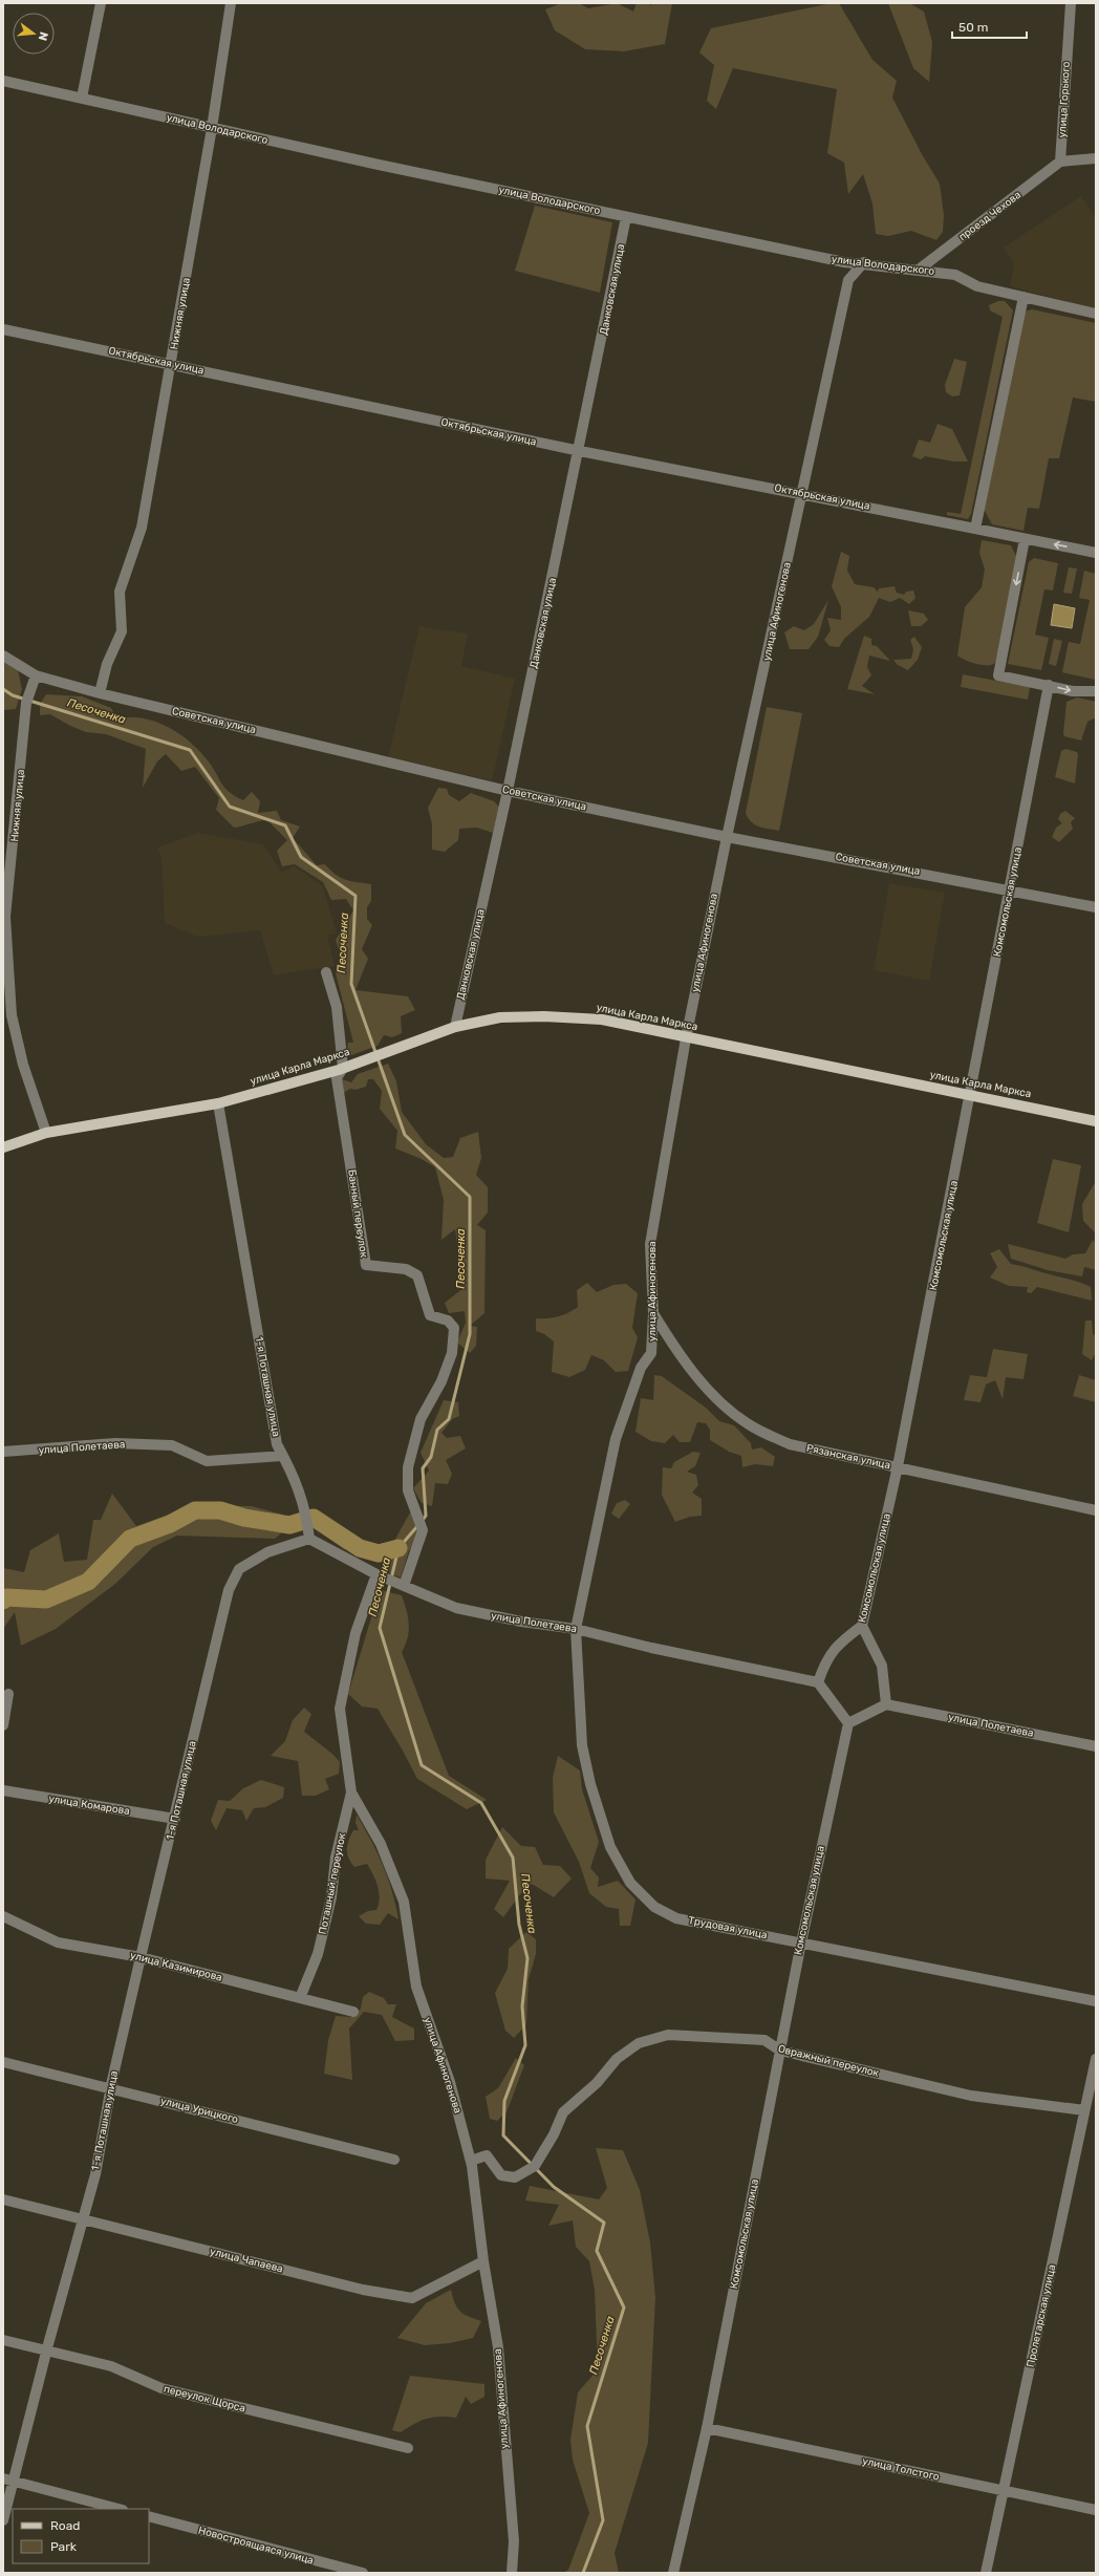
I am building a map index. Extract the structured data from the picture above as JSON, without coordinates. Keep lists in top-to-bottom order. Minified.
{"streets":{"main road":["улица Карла Маркса"],"street":["улица Горького","улица Володарского","проезд Чехова","Данковская улица","Нижняя улица","Октябрьская улица","улица Афиногенова","Советская улица","Комсомольская улица","Банный переулок","1-я Поташная улица","улица Полетаева","Рязанская улица","улица Комарова","Поташный переулок","Трудовая улица","улица Казимирова","Овражный переулок","улица Урицкого","улица Чапаева","Пролетарская улица","переулок Щорса","улица Толстого","Новостроящаяся улица"]},"crossings":[["улица Горького","проезд Чехова"],["улица Володарского","проезд Чехова"],["улица Володарского","Данковская улица"],["улица Володарского","Нижняя улица"],["улица Володарского","улица Афиногенова"],["Данковская улица","Октябрьская улица"],["Данковская улица","Советская улица"],["Данковская улица","улица Карла Маркса"],["Нижняя улица","Октябрьская улица"],["Нижняя улица","Советская улица"],["Нижняя улица","улица Карла Маркса"],["Октябрьская улица","улица Афиногенова"],["улица Афиногенова","Советская улица"],["улица Афиногенова","улица Карла Маркса"],["улица Афиногенова","улица Полетаева"],["улица Афиногенова","Рязанская улица"],["улица Афиногенова","Поташный переулок"],["улица Афиногенова","Трудовая улица"],["улица Афиногенова","Овражный переулок"],["улица Афиногенова","улица Чапаева"],["Советская улица","Комсомольская улица"],["Комсомольская улица","улица Карла Маркса"],["Комсомольская улица","улица Полетаева"],["Комсомольская улица","Рязанская улица"],["Комсомольская улица","Трудовая улица"],["Комсомольская улица","Овражный переулок"],["Комсомольская улица","улица Толстого"],["улица Карла Маркса","Банный переулок"],["улица Карла Маркса","1-я Поташная улица"],["Банный переулок","улица Полетаева"],["1-я Поташная улица","улица Полетаева"],["1-я Поташная улица","улица Комарова"],["1-я Поташная улица","улица Казимирова"],["1-я Поташная улица","улица Урицкого"],["1-я Поташная улица","улица Чапаева"],["1-я Поташная улица","переулок Щорса"],["улица Полетаева","Трудовая улица"],["Поташный переулок","улица Казимирова"],["Овражный переулок","Пролетарская улица"],["Пролетарская улица","улица Толстого"]],"water":["Песоченка"],"legend":["Road","Park"],"scale_bar":"50 m","north":"right"}
